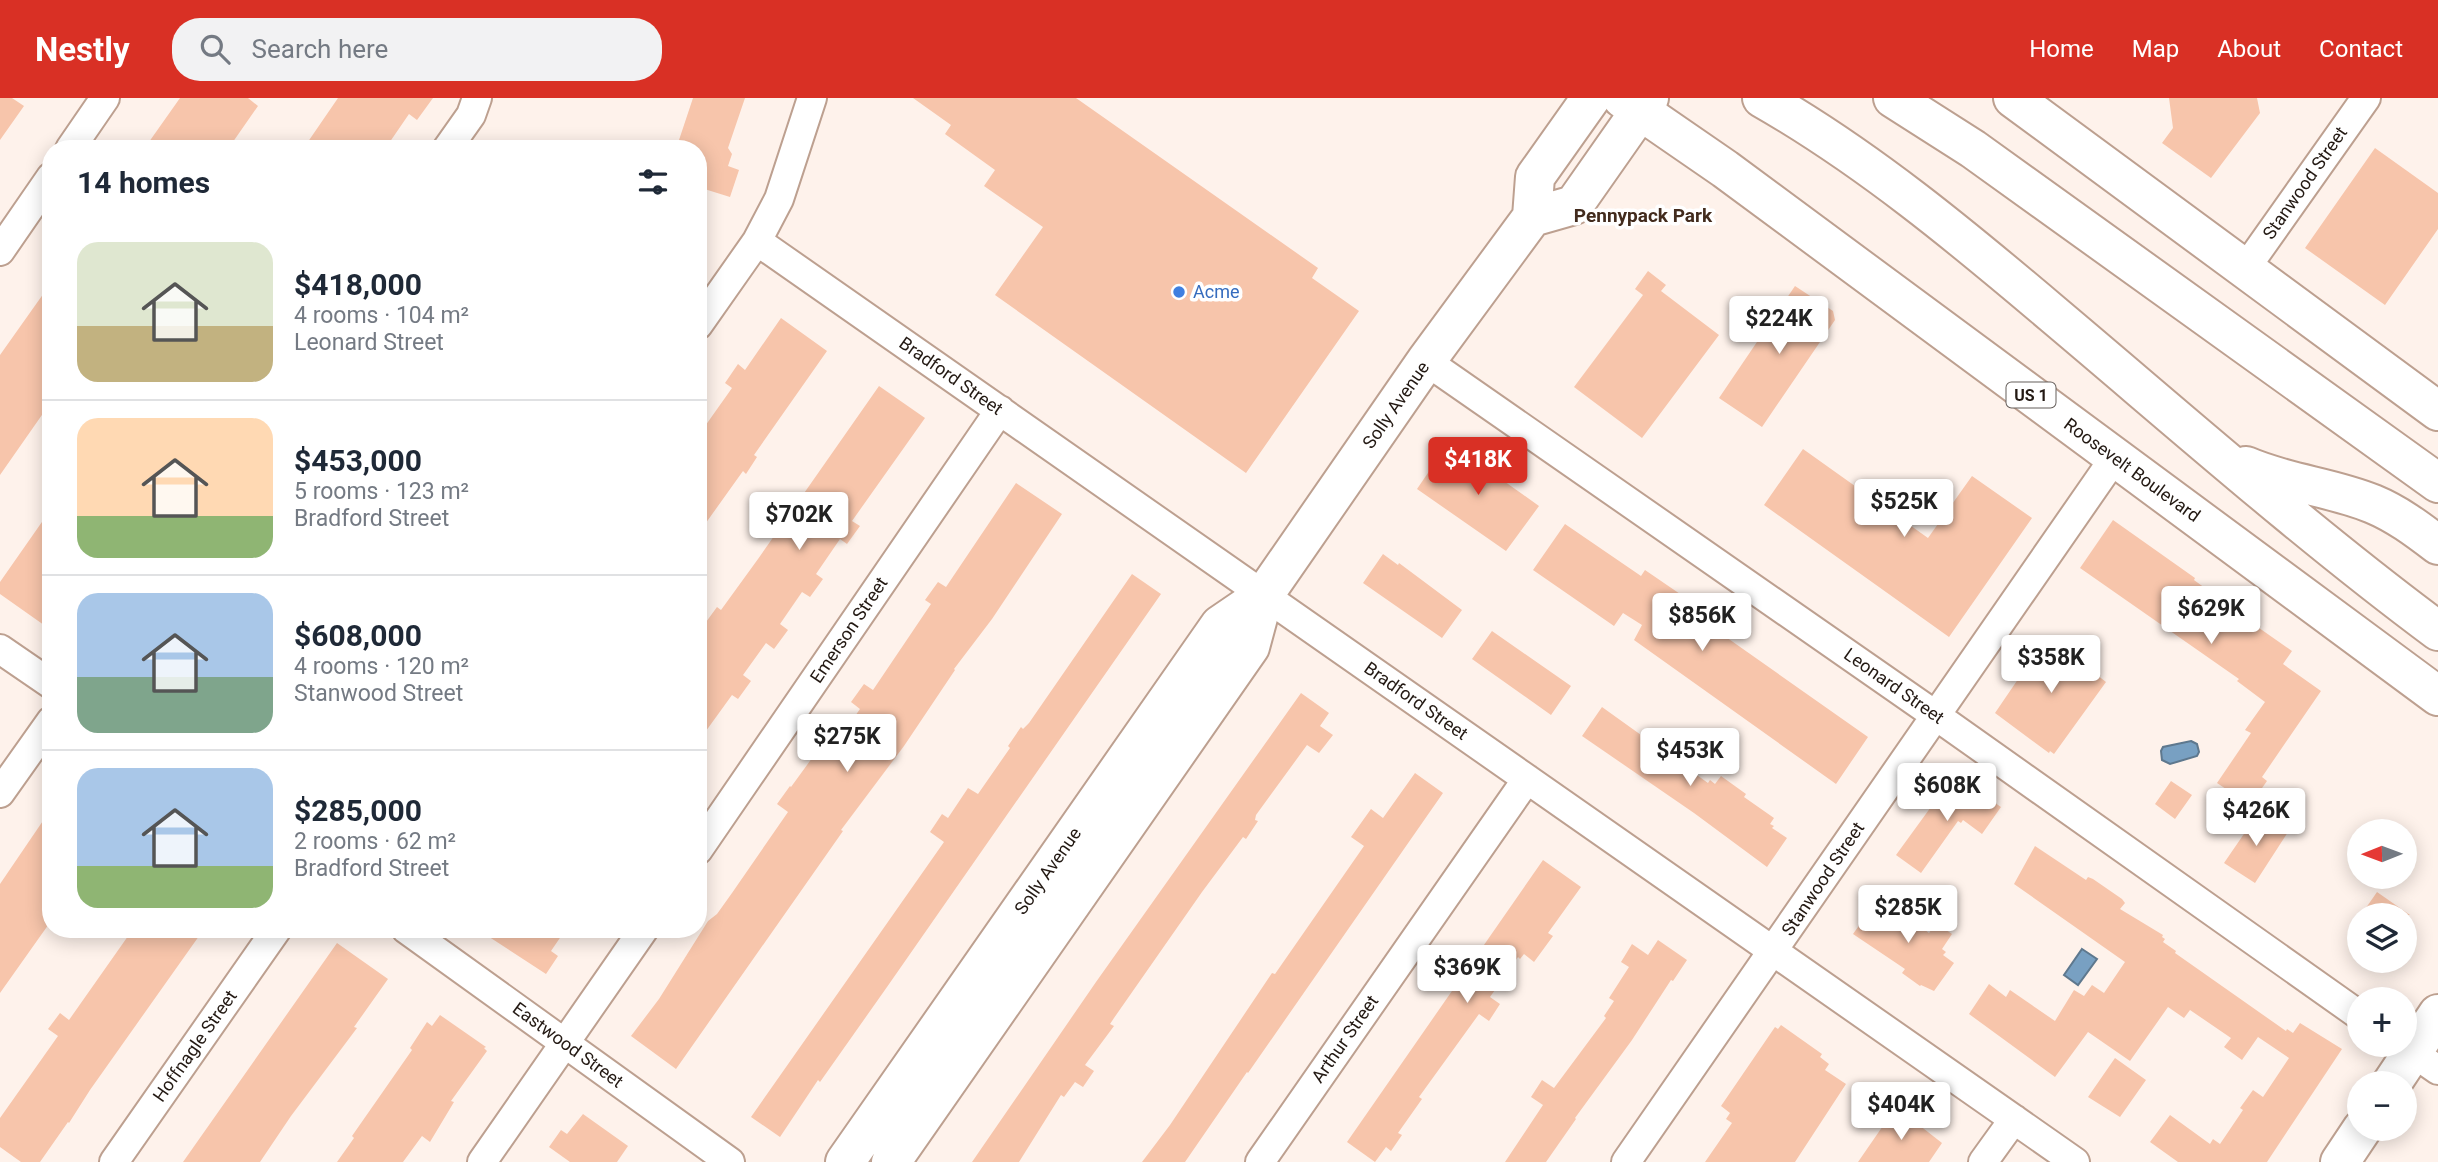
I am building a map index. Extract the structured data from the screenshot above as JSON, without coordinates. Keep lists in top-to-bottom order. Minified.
{"streets":{"main road":["US 1","Solly Avenue","Roosevelt Boulevard"],"street":["Stanwood Street","Bradford Street","Emerson Street","Leonard Street","Arthur Street","Eastwood Street","Hoffnagle Street"]},"crossings":[["Stanwood Street","Bradford Street"],["Stanwood Street","Roosevelt Boulevard"],["Stanwood Street","Leonard Street"],["Bradford Street","Solly Avenue"],["Bradford Street","Emerson Street"],["Bradford Street","Arthur Street"],["Solly Avenue","Leonard Street"]],"districts":["Pennypack Park"],"places":["Acme"],"north":"left","page":{"header":"Nestly","search":"Search here","nav":["Home","Map","About","Contact"],"heading":"14 homes","list":[{"name":"$418,000","note":"4 rooms · 104 m² · Leonard Street"},{"name":"$453,000","note":"5 rooms · 123 m² · Bradford Street"},{"name":"$608,000","note":"4 rooms · 120 m² · Stanwood Street"},{"name":"$285,000","note":"2 rooms · 62 m² · Bradford Street"}],"price":["$224K","$418K","$525K","$702K","$629K","$856K","$358K","$275K","$453K","$608K","$426K","$285K","$369K","$404K"],"map_buttons":["+","−"]}}
